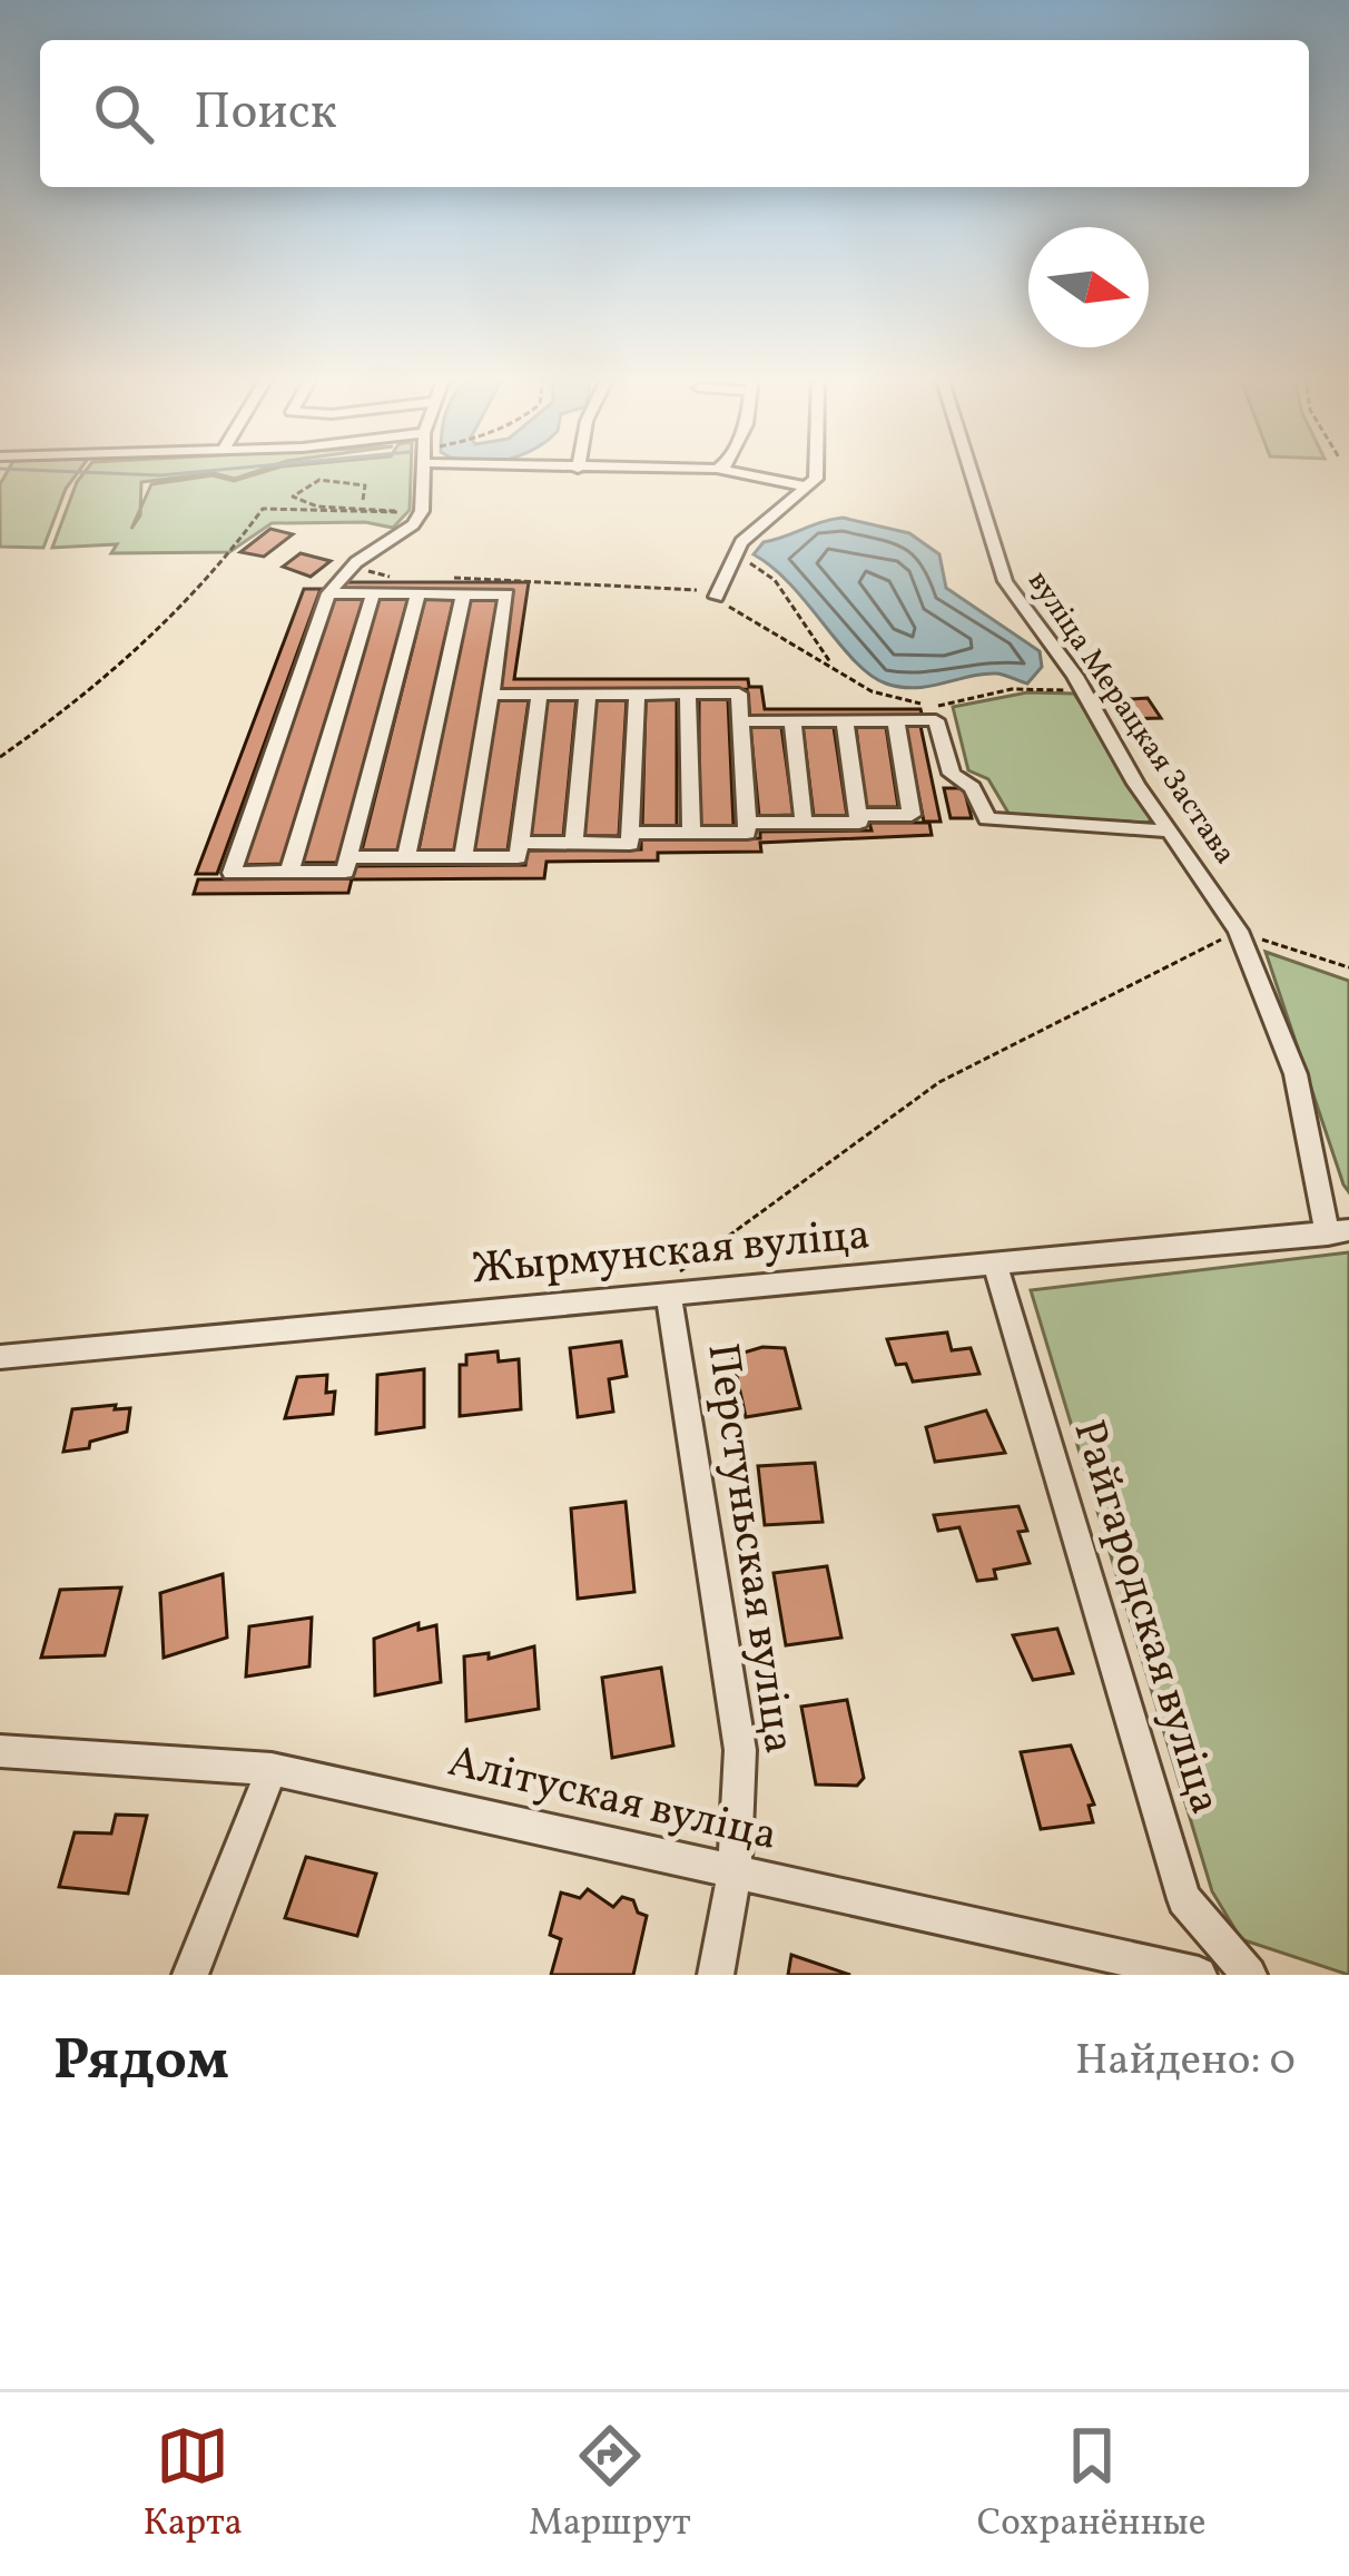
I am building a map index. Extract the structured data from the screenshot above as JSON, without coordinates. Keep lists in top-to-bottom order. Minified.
{"streets":{"street":["вуліца Мерацкая Застава","Жырмунская вуліца","Перстуньская вуліца","Райгародская вуліца","Алітуская вуліца"]},"crossings":[["Жырмунская вуліца","Перстуньская вуліца"],["Жырмунская вуліца","Райгародская вуліца"],["Перстуньская вуліца","Алітуская вуліца"]],"north":"right","page":{"search":"Поиск","heading":["Рядом","Найдено: 0"],"nav":["Карта","Маршрут","Сохранённые"]}}
